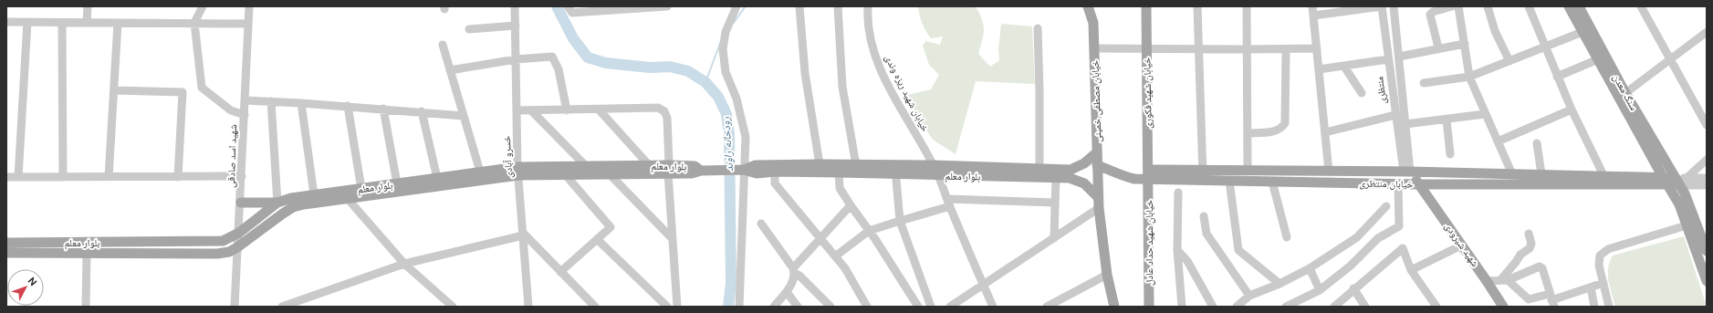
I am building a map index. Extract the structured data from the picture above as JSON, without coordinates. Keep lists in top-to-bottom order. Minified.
{"streets":{"main road":["سنگ معدن","خیابان شهید فکوری","خیابان مصطفی خمینی","بلوار معلم","خیابان منتظری","خیابان شهید حداد عادل","شهید شیرودی"],"street":["منتظری","خیابان شهید ریزه وندی","شهید اسد صادقی","خسرو آبادی"]},"crossings":[["منتظری","خیابان منتظری"],["سنگ معدن","خیابان منتظری"],["خیابان شهید ریزه وندی","بلوار معلم"],["خیابان شهید فکوری","خیابان منتظری"],["خیابان شهید فکوری","خیابان شهید حداد عادل"],["خیابان مصطفی خمینی","بلوار معلم"],["خیابان مصطفی خمینی","خیابان منتظری"],["شهید اسد صادقی","بلوار معلم"],["خسرو آبادی","بلوار معلم"],["خیابان منتظری","خیابان شهید حداد عادل"],["خیابان منتظری","شهید شیرودی"]],"water":["رودخانه راوند"],"north":"top right"}
